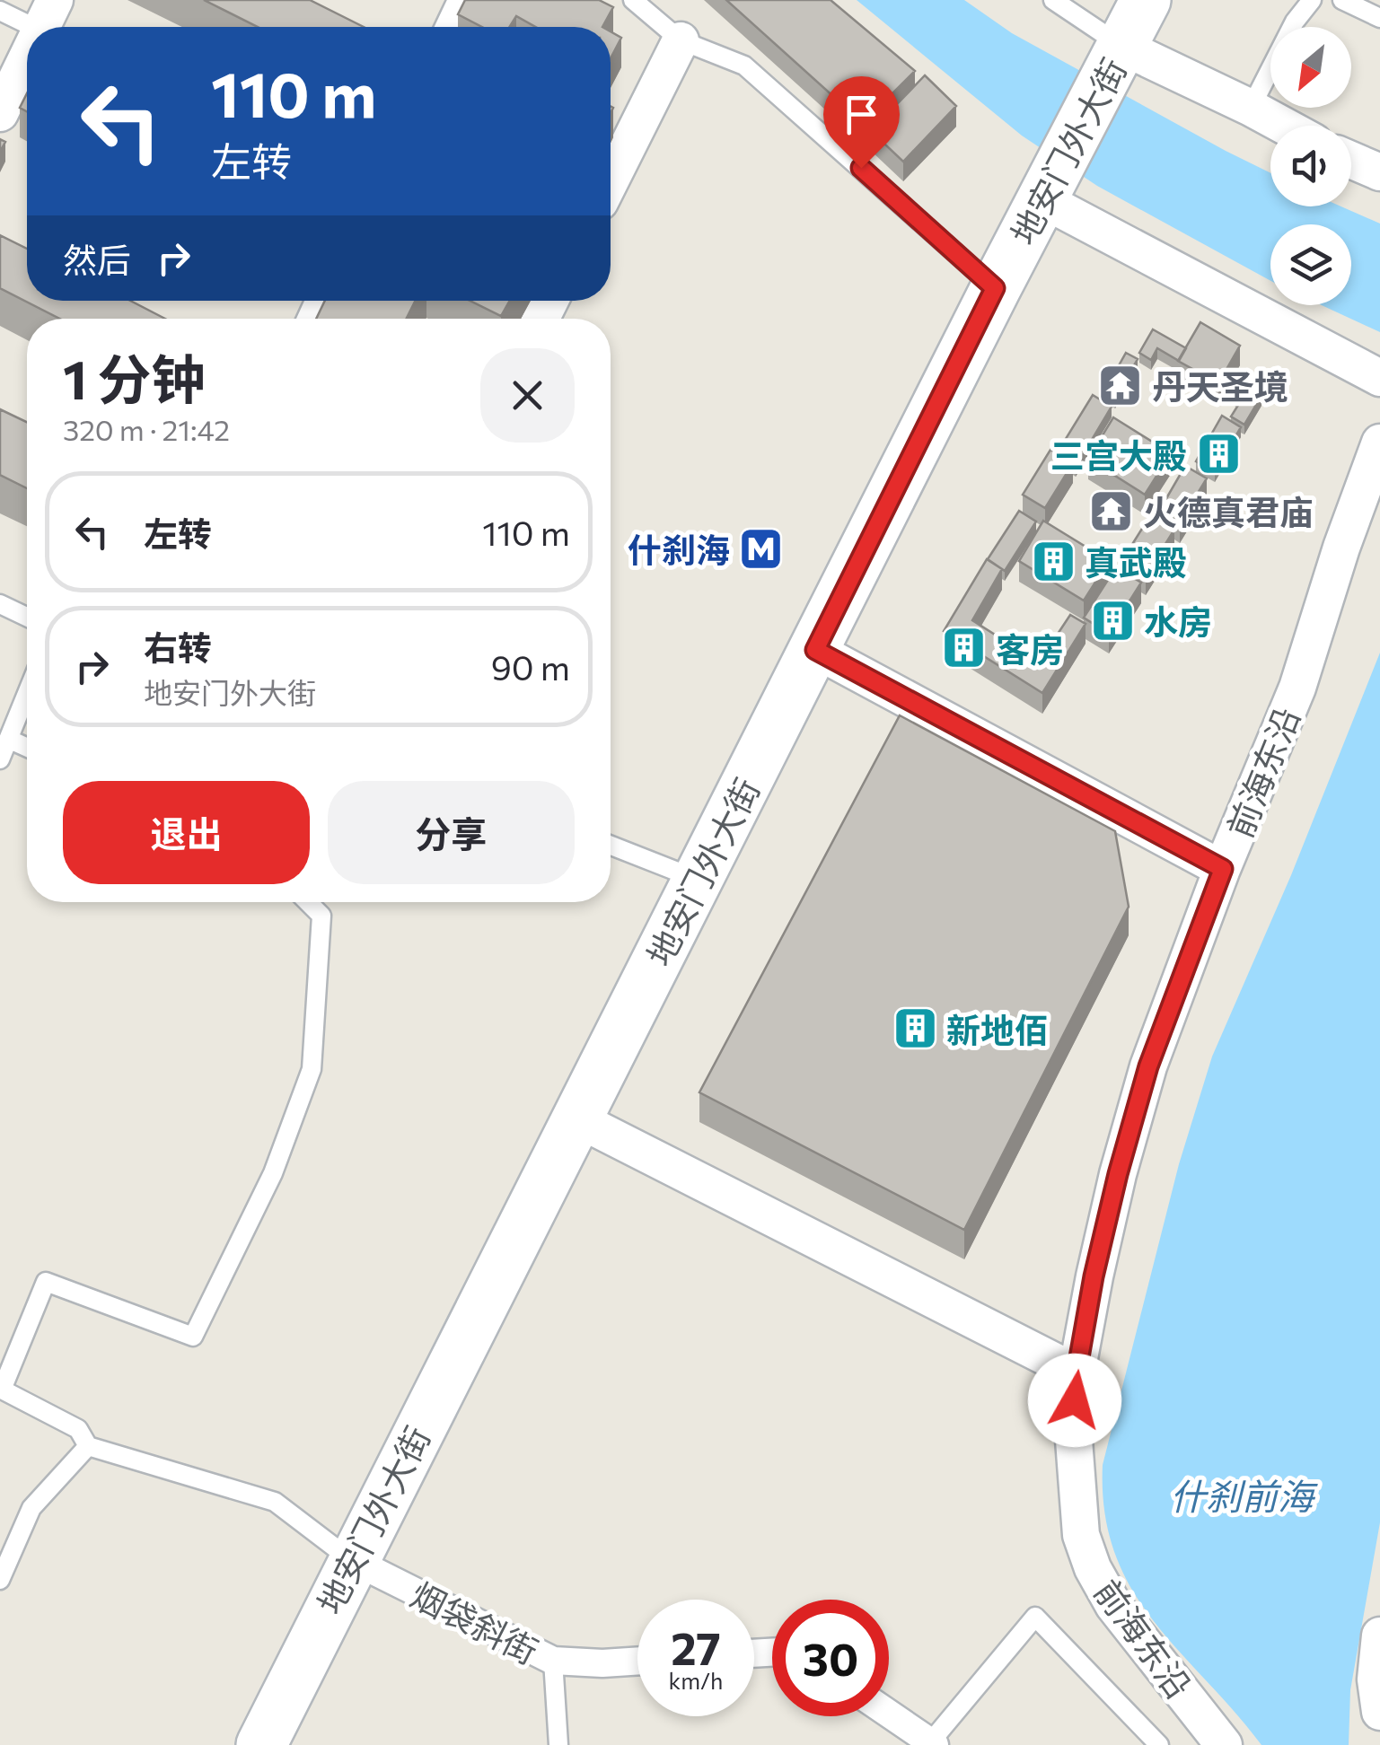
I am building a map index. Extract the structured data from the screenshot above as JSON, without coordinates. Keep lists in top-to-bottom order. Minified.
{"streets":{"main road":["地安门外大街"],"street":["前海东沿","烟袋斜街"]},"crossings":[["地安门外大街","烟袋斜街"]],"water":["什刹前海"],"places":{"temple":["丹天圣境","火德真君庙"],"building":["三宫大殿","真武殿","水房","客房","新地佰"],"metro station":["什刹海"]},"north":"bottom left","page":{"turn":["110 m","左转"],"then":"然后","heading":["1 分钟","320 m · 21:42"],"list":[{"name":"左转","value":"110 m"},{"name":"右转","note":"地安门外大街","value":"90 m"}],"buttons":["退出","分享"],"speed":"27 km/h","limit":"30"}}
